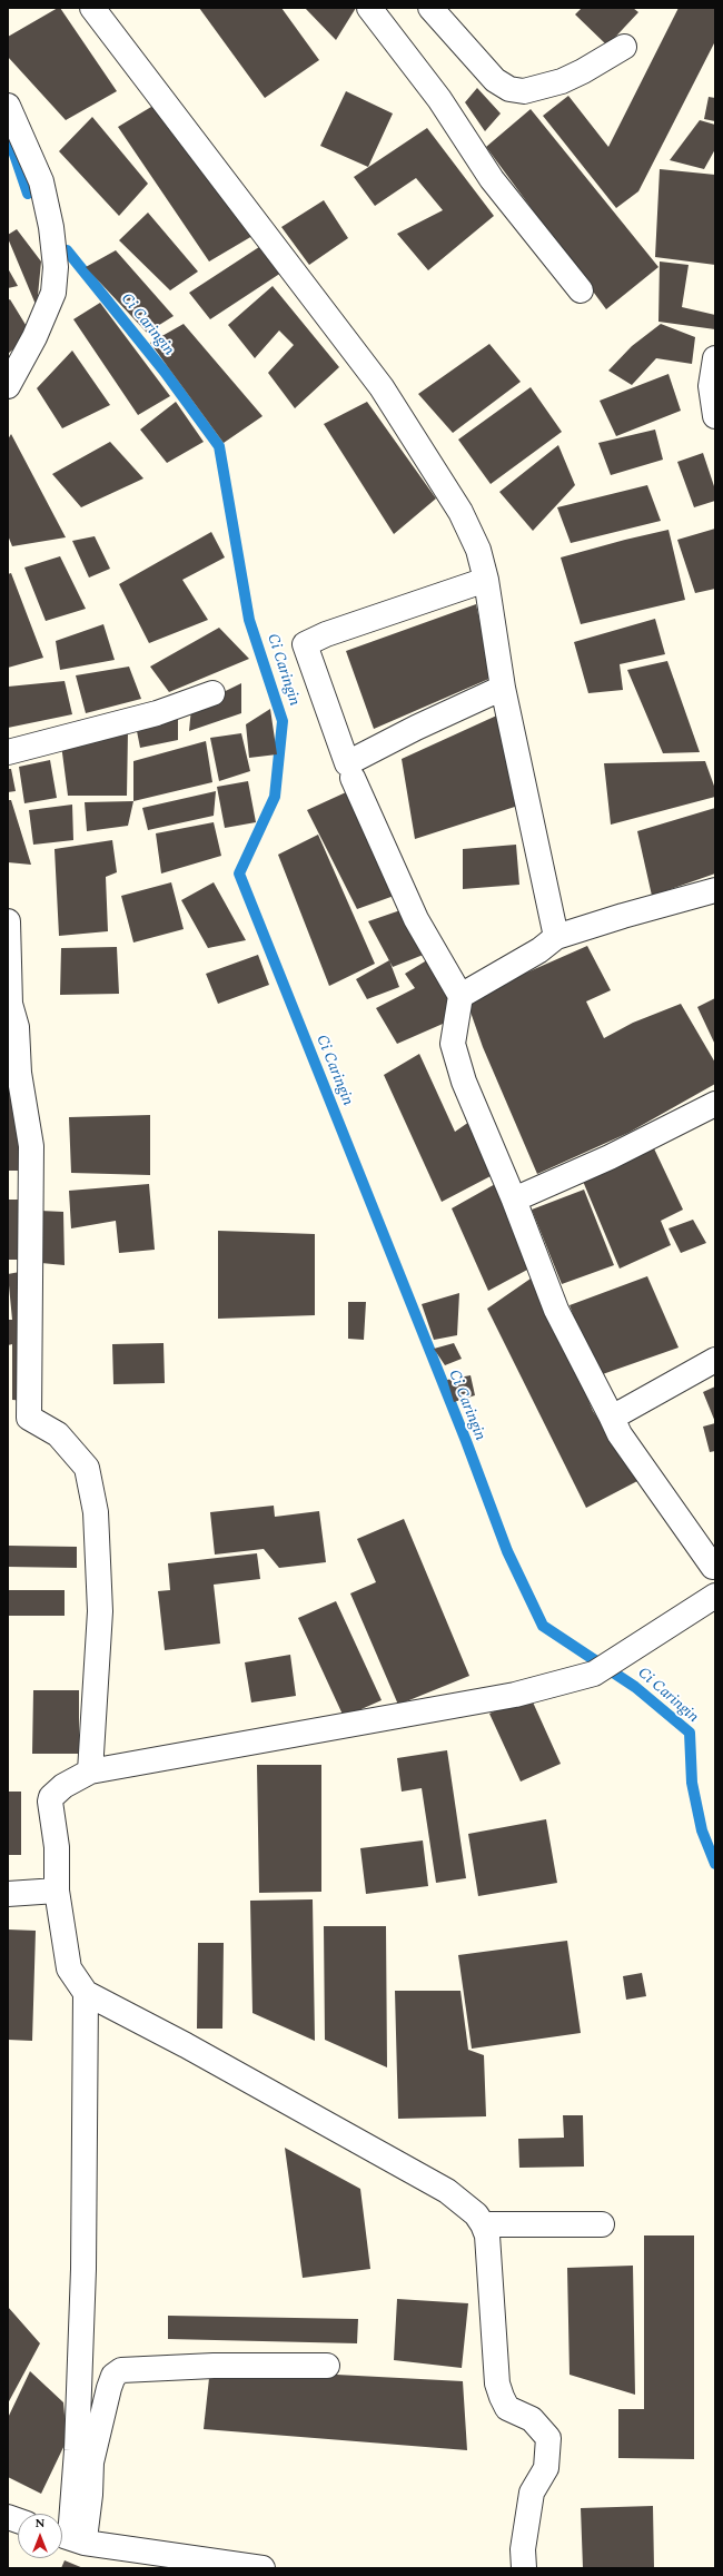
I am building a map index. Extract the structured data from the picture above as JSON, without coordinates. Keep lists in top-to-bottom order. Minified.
{"water":["Ci Caringin"],"north":"top"}
